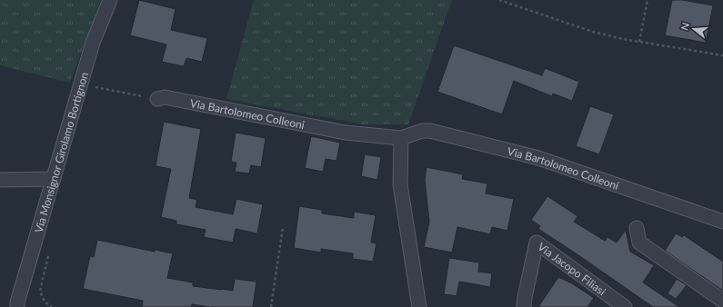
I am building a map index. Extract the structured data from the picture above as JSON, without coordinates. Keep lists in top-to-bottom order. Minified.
{"streets":{"street":["Via Bartolomeo Colleoni","Via Monsignor Girolamo Bortignon","Via Jacopo Filiasi"]},"north":"left"}
